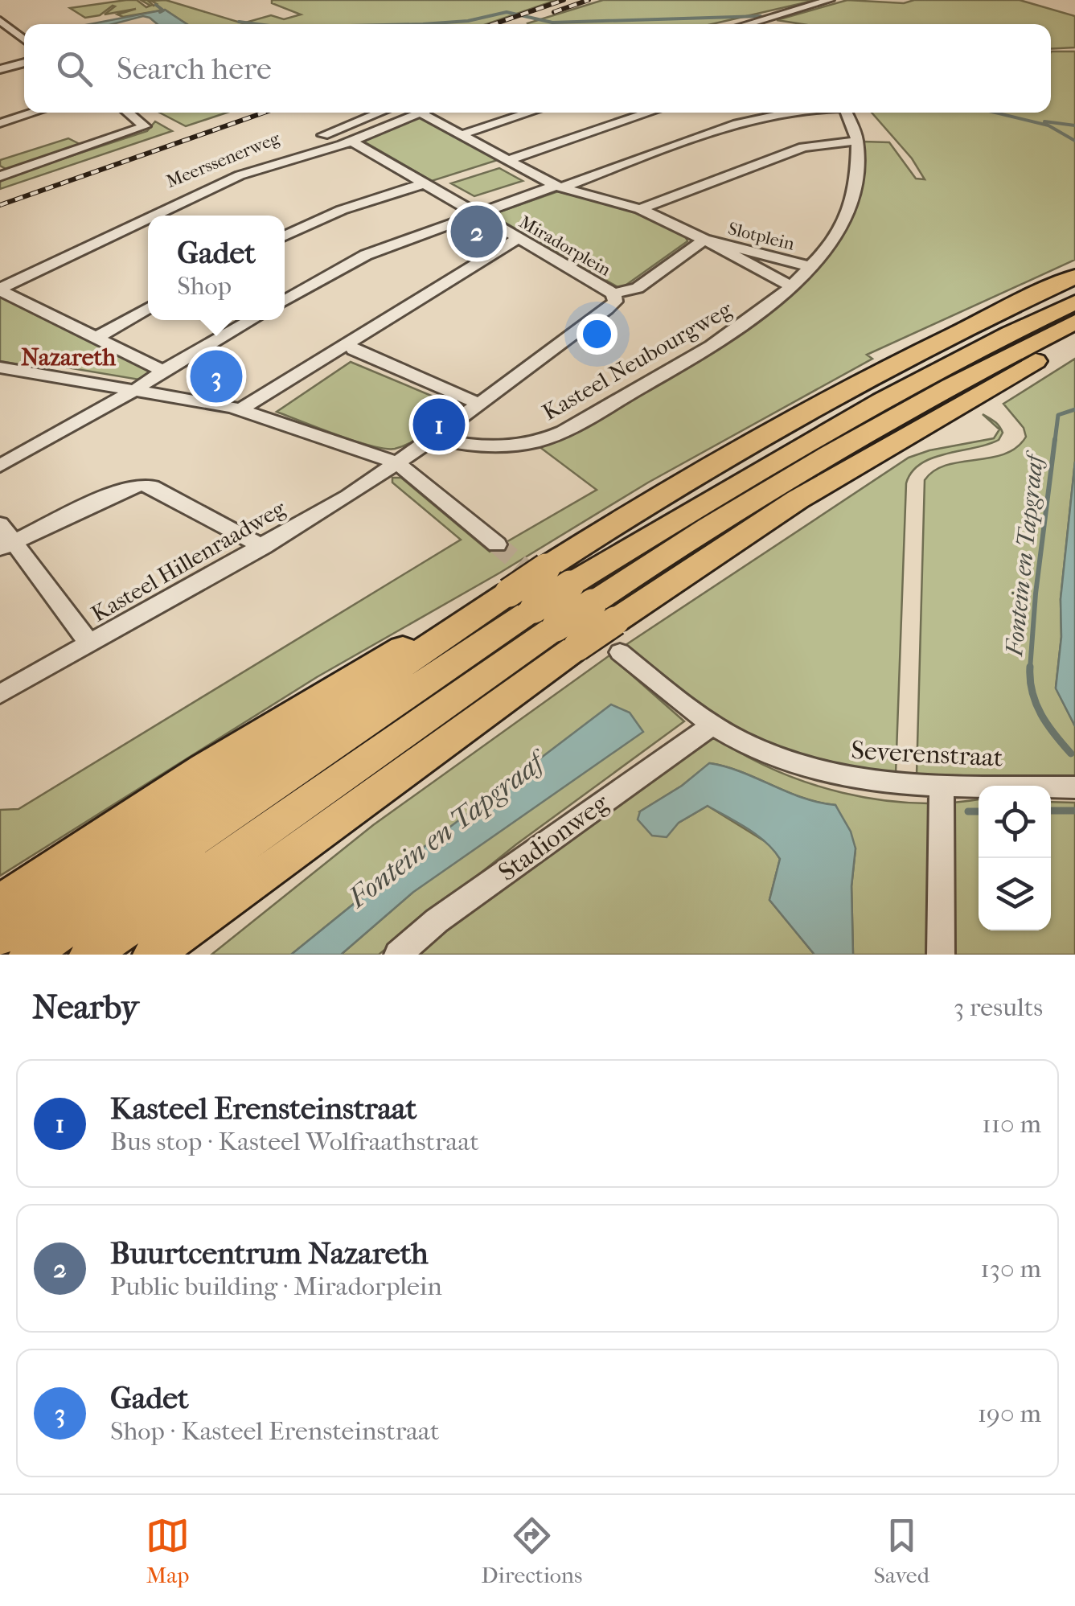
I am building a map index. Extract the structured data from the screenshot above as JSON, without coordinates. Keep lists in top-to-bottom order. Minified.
{"streets":{"street":["Meerssenerweg","Slotplein","Miradorplein","Kasteel Neubourgweg","Kasteel Hillenraadweg","Severenstraat","Stadionweg"]},"crossings":[["Meerssenerweg","Miradorplein"],["Slotplein","Miradorplein"],["Slotplein","Kasteel Neubourgweg"],["Miradorplein","Kasteel Hillenraadweg"],["Kasteel Neubourgweg","Kasteel Hillenraadweg"],["Severenstraat","Stadionweg"]],"districts":["Nazareth"],"water":["Fontein en Tapgraaf"],"page":{"search":"Search here","pins":["2","3","1"],"popup":["Gadet","Shop"],"heading":["Nearby","3 results"],"list":[{"mark":"1","name":"Kasteel Erensteinstraat","note":"Bus stop · Kasteel Wolfraathstraat","value":"110 m"},{"mark":"2","name":"Buurtcentrum Nazareth","note":"Public building · Miradorplein","value":"130 m"},{"mark":"3","name":"Gadet","note":"Shop · Kasteel Erensteinstraat","value":"190 m"}],"nav":["Map","Directions","Saved"]}}
